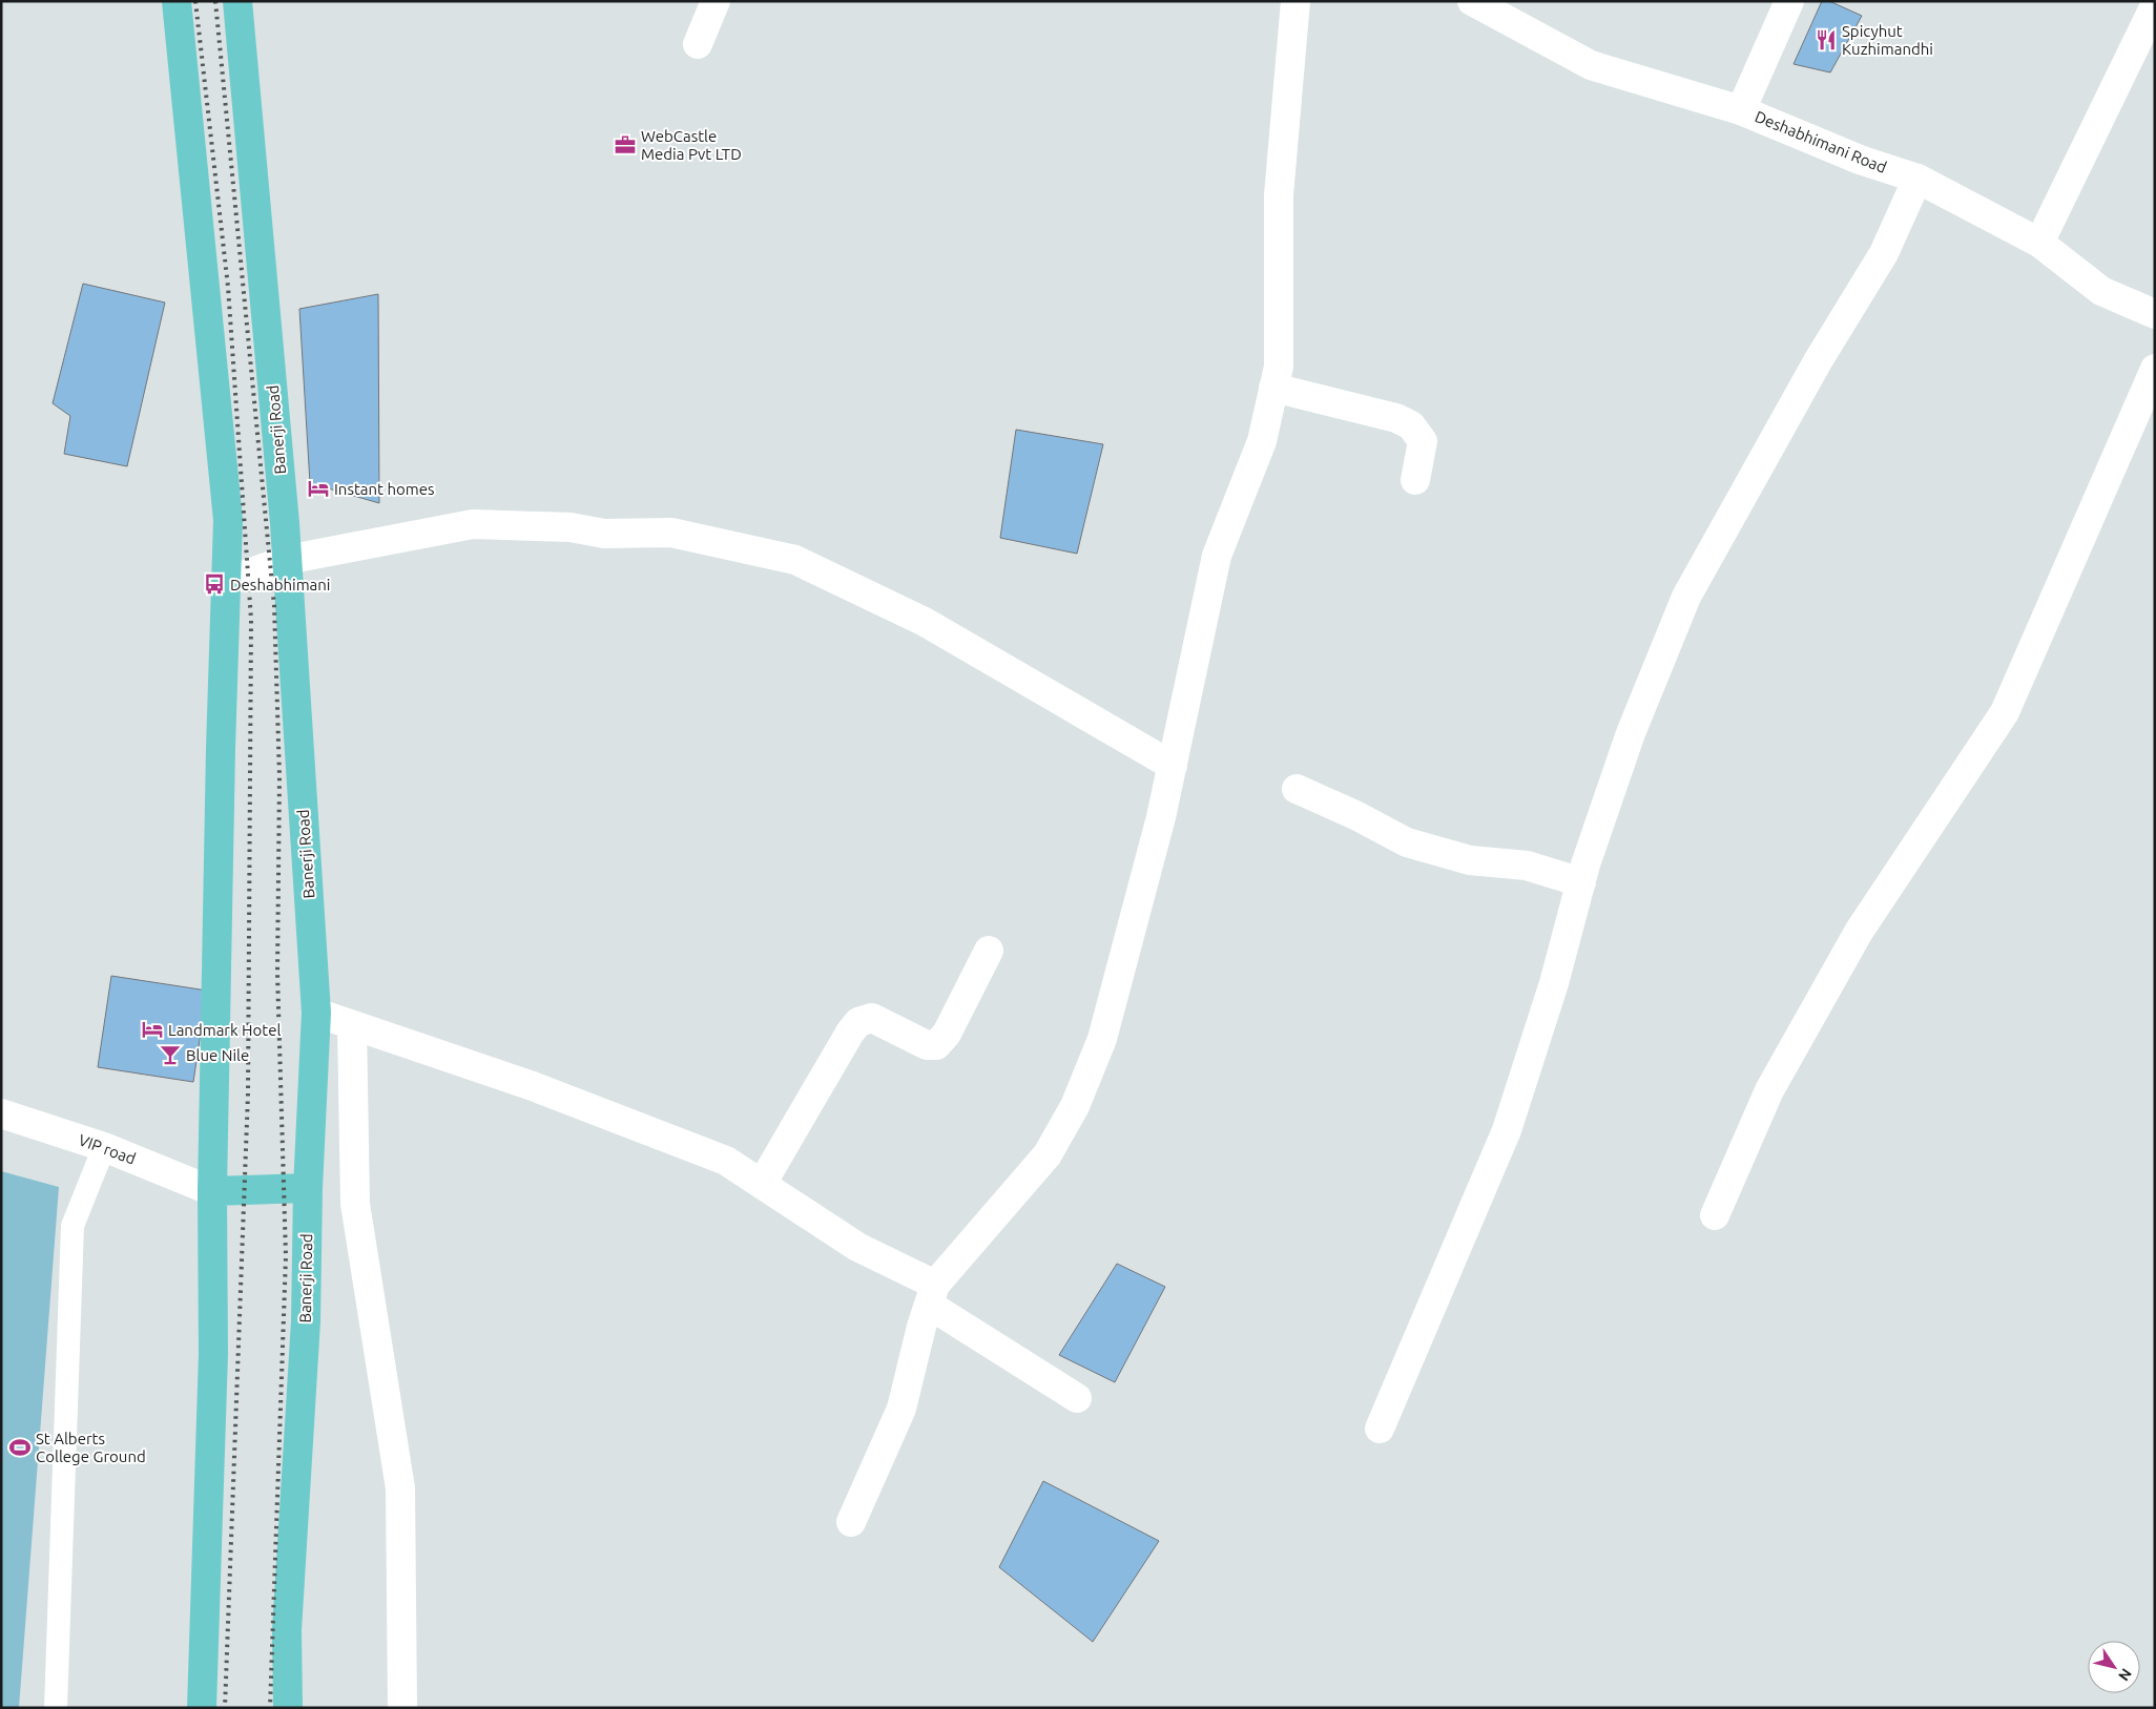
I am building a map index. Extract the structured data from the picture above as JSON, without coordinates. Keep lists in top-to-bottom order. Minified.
{"streets":{"main road":["Banerji Road"],"street":["Deshabhimani Road","VIP road"]},"places":{"restaurant":["Spicyhut Kuzhimandhi"],"office":["WebCastle Media Pvt LTD"],"hotel":["Instant homes","Landmark Hotel"],"bus stop":["Deshabhimani"],"bar":["Blue Nile"],"sports":["St Alberts College Ground"]},"north":"bottom right"}
